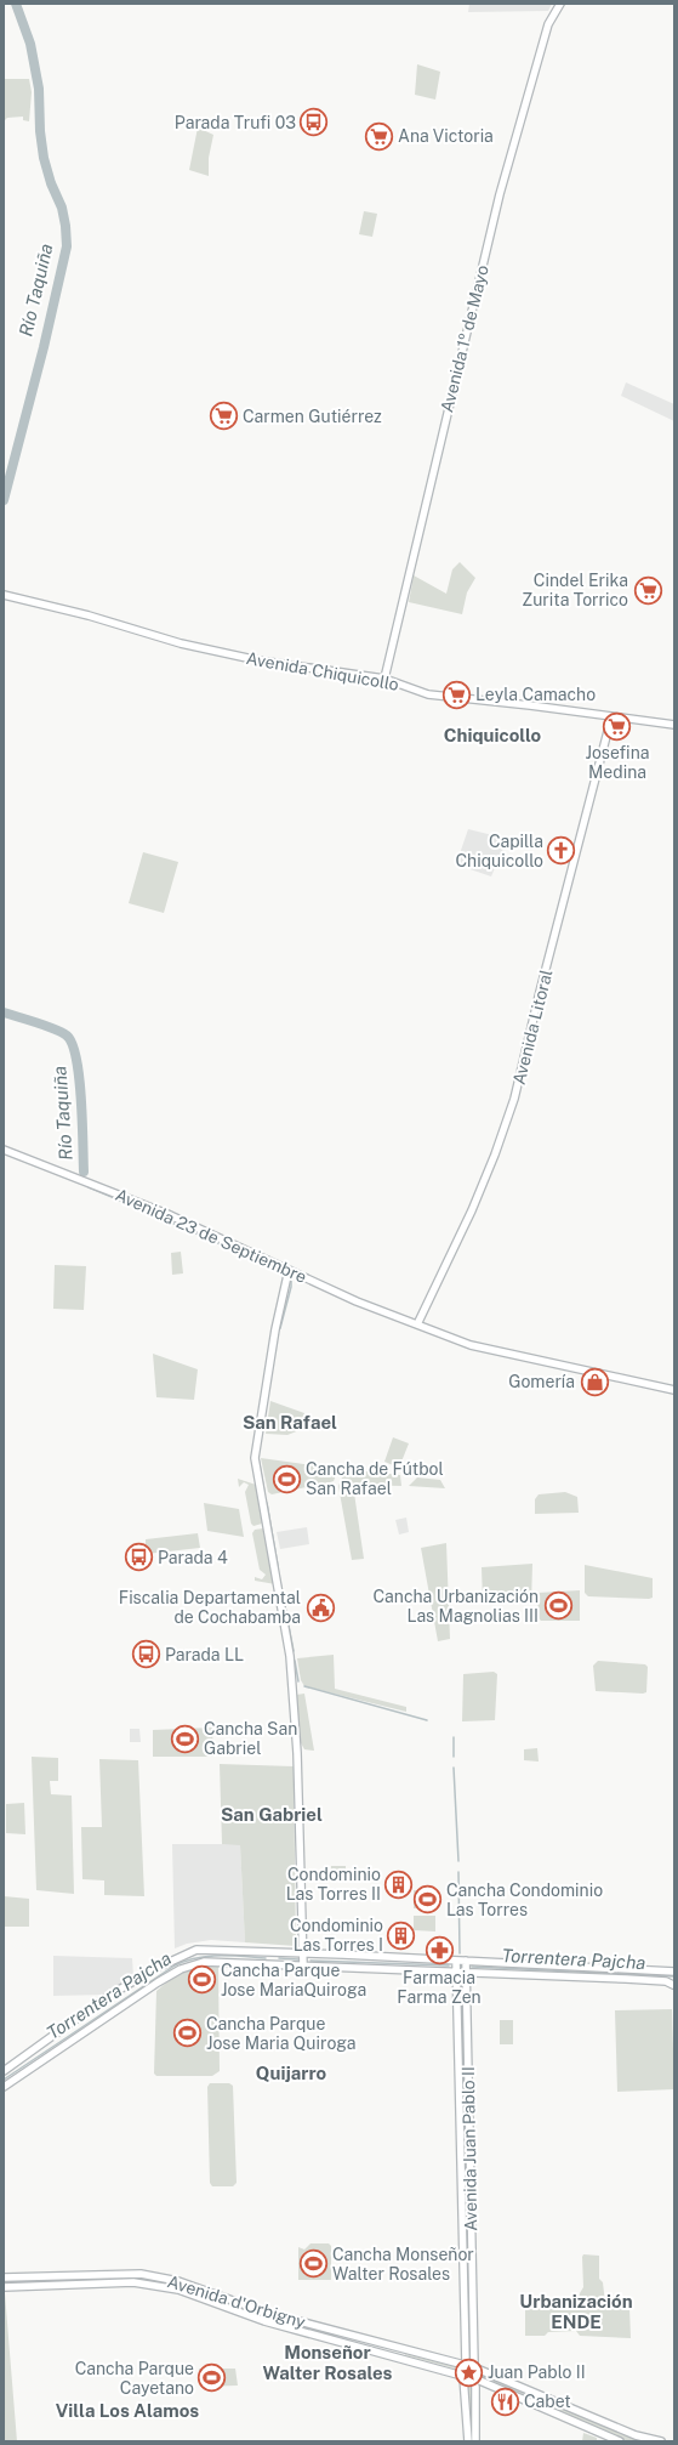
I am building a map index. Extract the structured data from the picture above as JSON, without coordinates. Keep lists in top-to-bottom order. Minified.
{"streets":{"main road":["Avenida 1º de Mayo","Avenida Chiquicollo","Avenida Litoral","Avenida 23 de Septiembre","Avenida Juan Pablo II","Avenida d'Orbigny"]},"crossings":[["Avenida 1º de Mayo","Avenida Chiquicollo"],["Avenida Chiquicollo","Avenida Litoral"],["Avenida Litoral","Avenida 23 de Septiembre"],["Avenida Juan Pablo II","Avenida d'Orbigny"]],"districts":["Chiquicollo","San Rafael","San Gabriel","Quijarro","Urbanización ENDE","Monseñor Walter Rosales","Villa Los Alamos"],"water":["Río Taquiña","Torrentera Pajcha"],"places":{"bus stop":["Parada Trufi 03","Parada 4","Parada LL"],"supermarket":["Ana Victoria","Carmen Gutiérrez","Cindel Erika Zurita Torrico","Leyla Camacho","Josefina Medina"],"church":["Capilla Chiquicollo"],"shop":["Gomería"],"sports":["Cancha de Fútbol San Rafael","Cancha Urbanización Las Magnolias III","Cancha San Gabriel","Cancha Condominio Las Torres","Cancha Parque Jose MariaQuiroga","Cancha Parque Jose Maria Quiroga","Cancha Monseñor Walter Rosales","Cancha Parque Cayetano"],"public building":["Fiscalia Departamental de Cochabamba"],"building":["Condominio Las Torres II","Condominio Las Torres I"],"pharmacy":["Farmacia Farma Zen"],"place":["Juan Pablo II"],"restaurant":["Cabet"]}}
